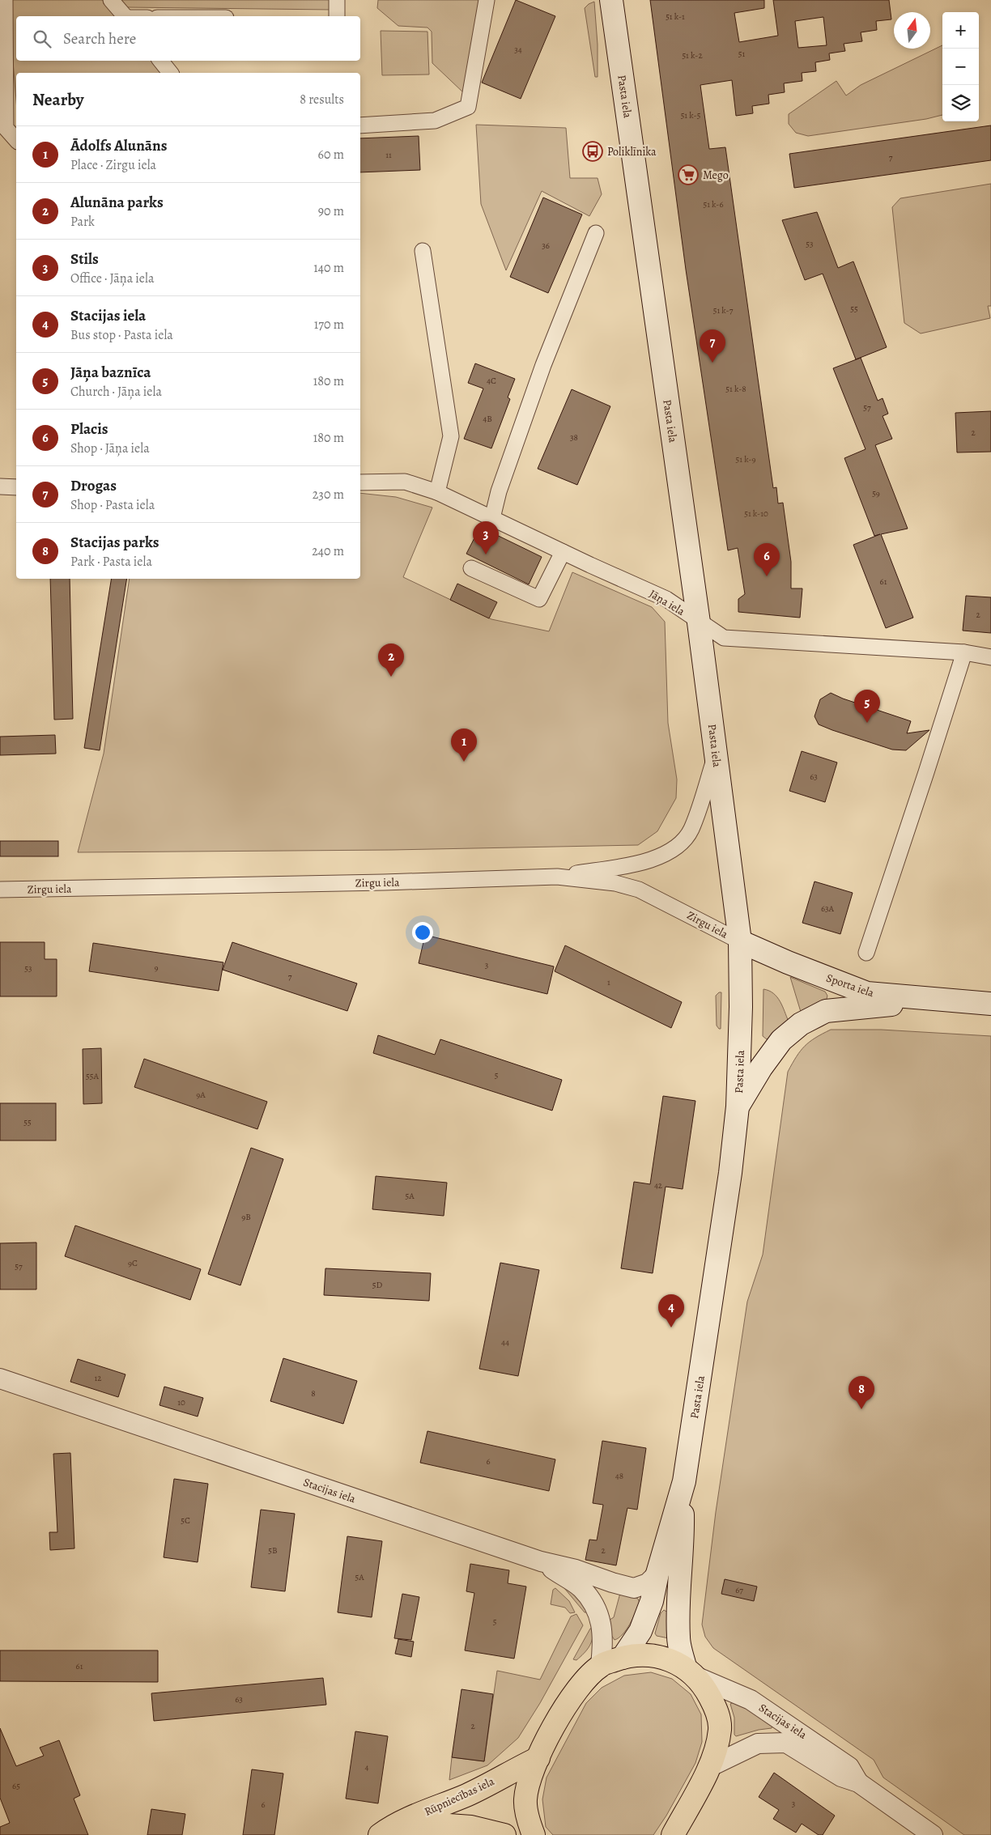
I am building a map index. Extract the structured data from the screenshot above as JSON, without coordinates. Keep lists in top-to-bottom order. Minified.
{"streets":{"main road":["Pasta iela","Sporta iela","Rūpniecības iela"],"street":["Jāņa iela","Zirgu iela","Stacijas iela"]},"crossings":[["Pasta iela","Jāņa iela"],["Pasta iela","Zirgu iela"],["Pasta iela","Sporta iela"],["Pasta iela","Stacijas iela"],["Zirgu iela","Sporta iela"]],"places":{"bus stop":["Poliklīnika"],"supermarket":["Mego"]},"house_numbers":["51 k-1","34","51","51 k-2","51 k-5","11","7","51 k-6","53","36","55","51 k-7","4C","51 k-8","57","4B","2","38","51 k-9","59","51 k-10","61","2","63","63A","3","9","53","7","1","5","55A","9A","55","42","5A","9B","9C","57","5D","44","12","8","10","6","48","5C","5B","2","5A","67","5","61","63","2","4","65","3","6"],"north":"top","page":{"map_buttons":["+","−"],"search":"Search here","heading":["Nearby","8 results"],"list":[{"mark":"1","name":"Ādolfs Alunāns","note":"Place · Zirgu iela","value":"60 m"},{"mark":"2","name":"Alunāna parks","note":"Park","value":"90 m"},{"mark":"3","name":"Stils","note":"Office · Jāņa iela","value":"140 m"},{"mark":"4","name":"Stacijas iela","note":"Bus stop · Pasta iela","value":"170 m"},{"mark":"5","name":"Jāņa baznīca","note":"Church · Jāņa iela","value":"180 m"},{"mark":"6","name":"Placis","note":"Shop · Jāņa iela","value":"180 m"},{"mark":"7","name":"Drogas","note":"Shop · Pasta iela","value":"230 m"},{"mark":"8","name":"Stacijas parks","note":"Park · Pasta iela","value":"240 m"}],"pins":["7","3","6","2","5","1","4","8"]}}
